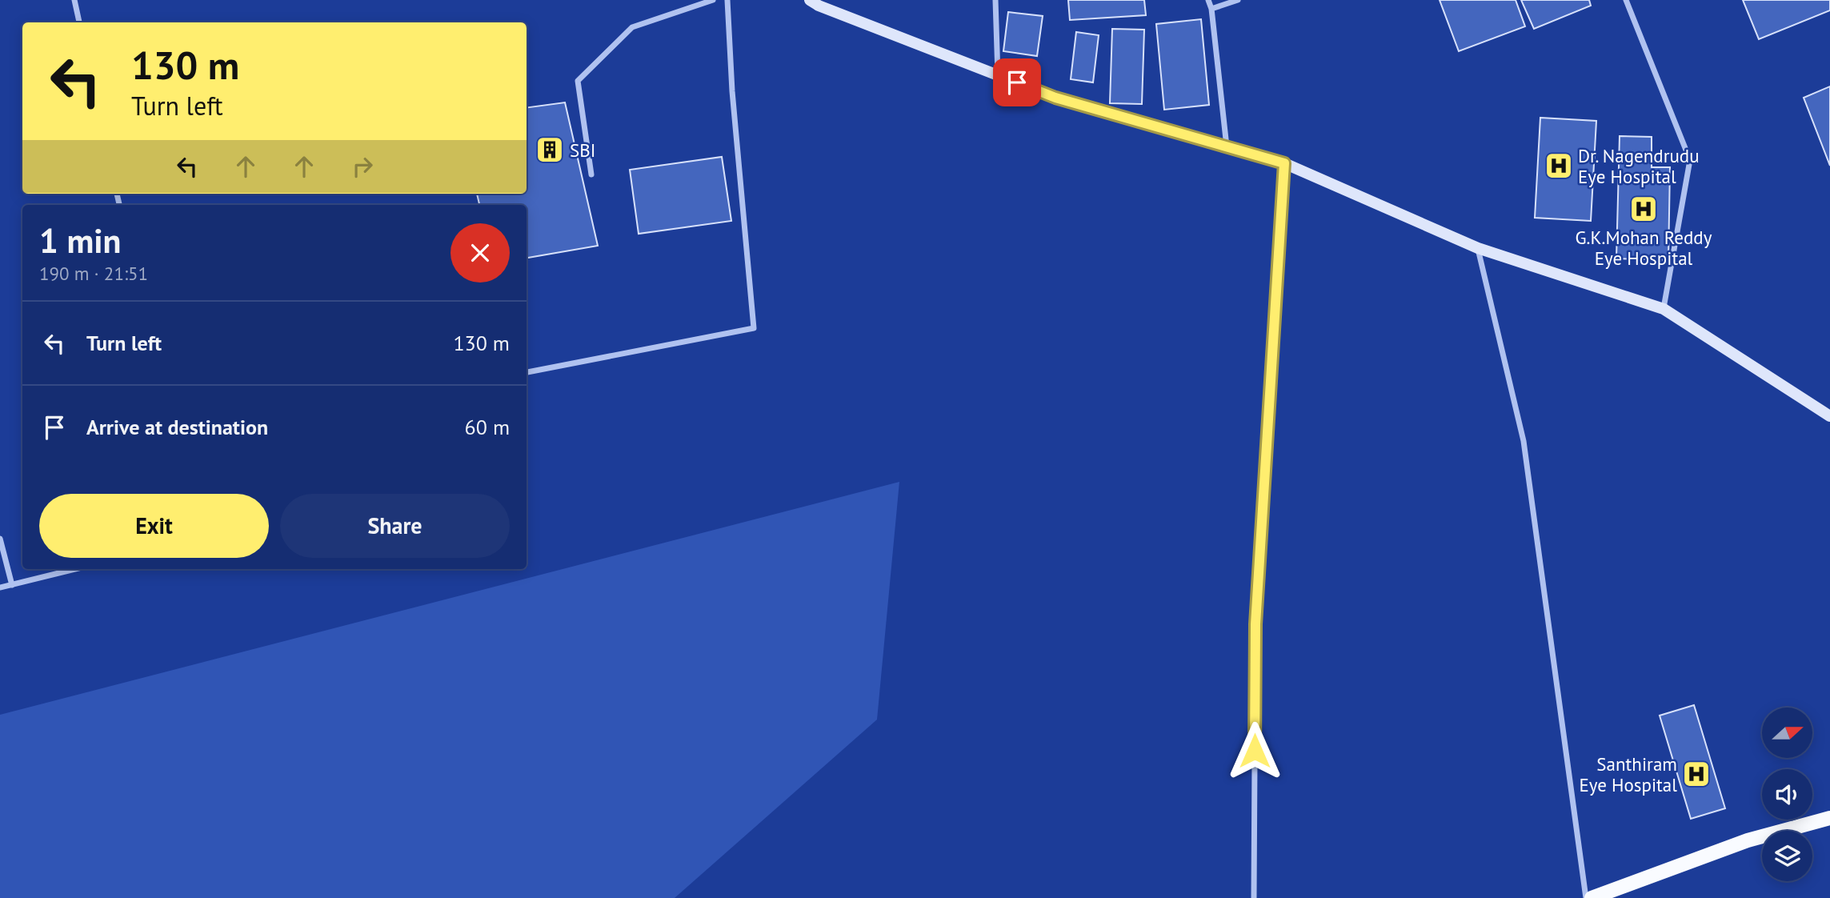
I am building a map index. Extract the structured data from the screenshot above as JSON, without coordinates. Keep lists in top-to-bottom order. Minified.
{"places":{"building":["SBI"],"hospital":["Dr. Nagendrudu Eye Hospital","G.K.Mohan Reddy Eye Hospital","Santhiram Eye Hospital"]},"north":"right","page":{"turn":["130 m","Turn left"],"heading":["1 min","190 m · 21:51"],"list":[{"name":"Turn left","value":"130 m"},{"name":"Arrive at destination","value":"60 m"}],"buttons":["Exit","Share"]}}
